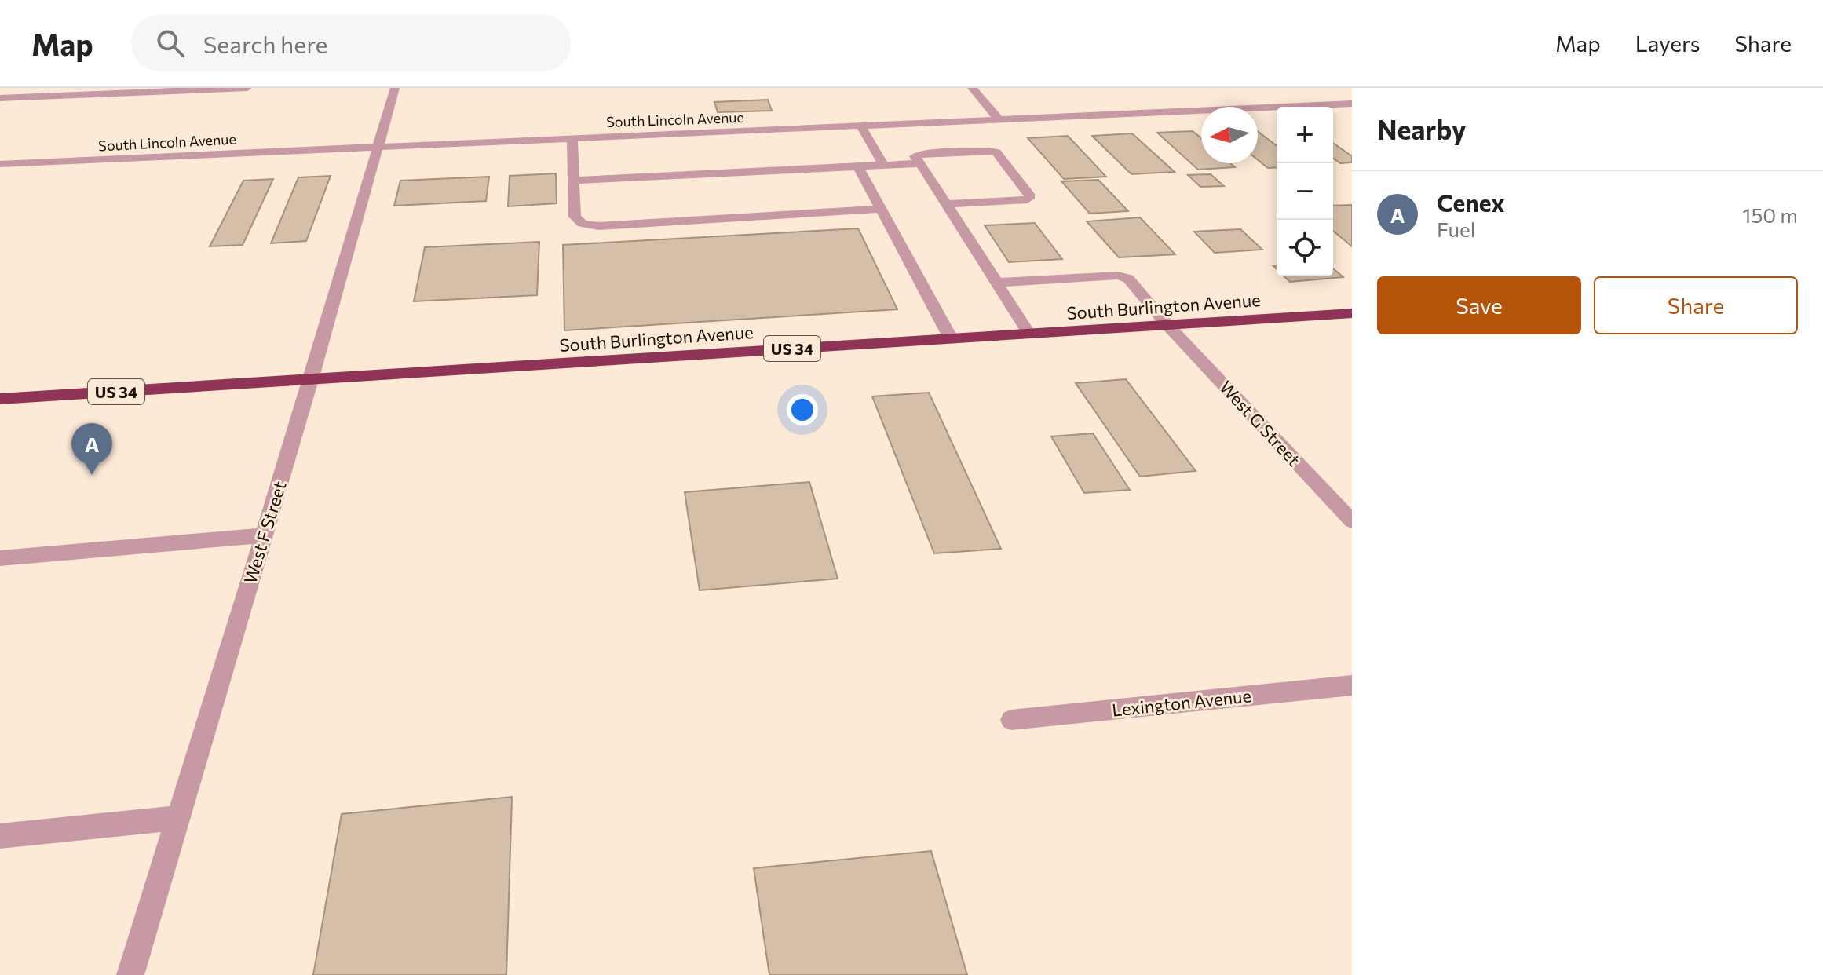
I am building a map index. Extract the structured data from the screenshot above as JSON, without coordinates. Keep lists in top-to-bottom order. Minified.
{"streets":{"highway":["South Burlington Avenue","US 34"],"street":["South Lincoln Avenue","West G Street","West F Street","Lexington Avenue"]},"crossings":[["South Lincoln Avenue","West F Street"],["South Burlington Avenue","West G Street"],["South Burlington Avenue","West F Street"]],"north":"left","page":{"header":"Map","search":"Search here","nav":["Map","Layers","Share"],"heading":"Nearby","map_buttons":["+","−"],"list":[{"mark":"A","name":"Cenex","note":"Fuel","value":"150 m"}],"buttons":["Save","Share"],"pins":"A"}}
